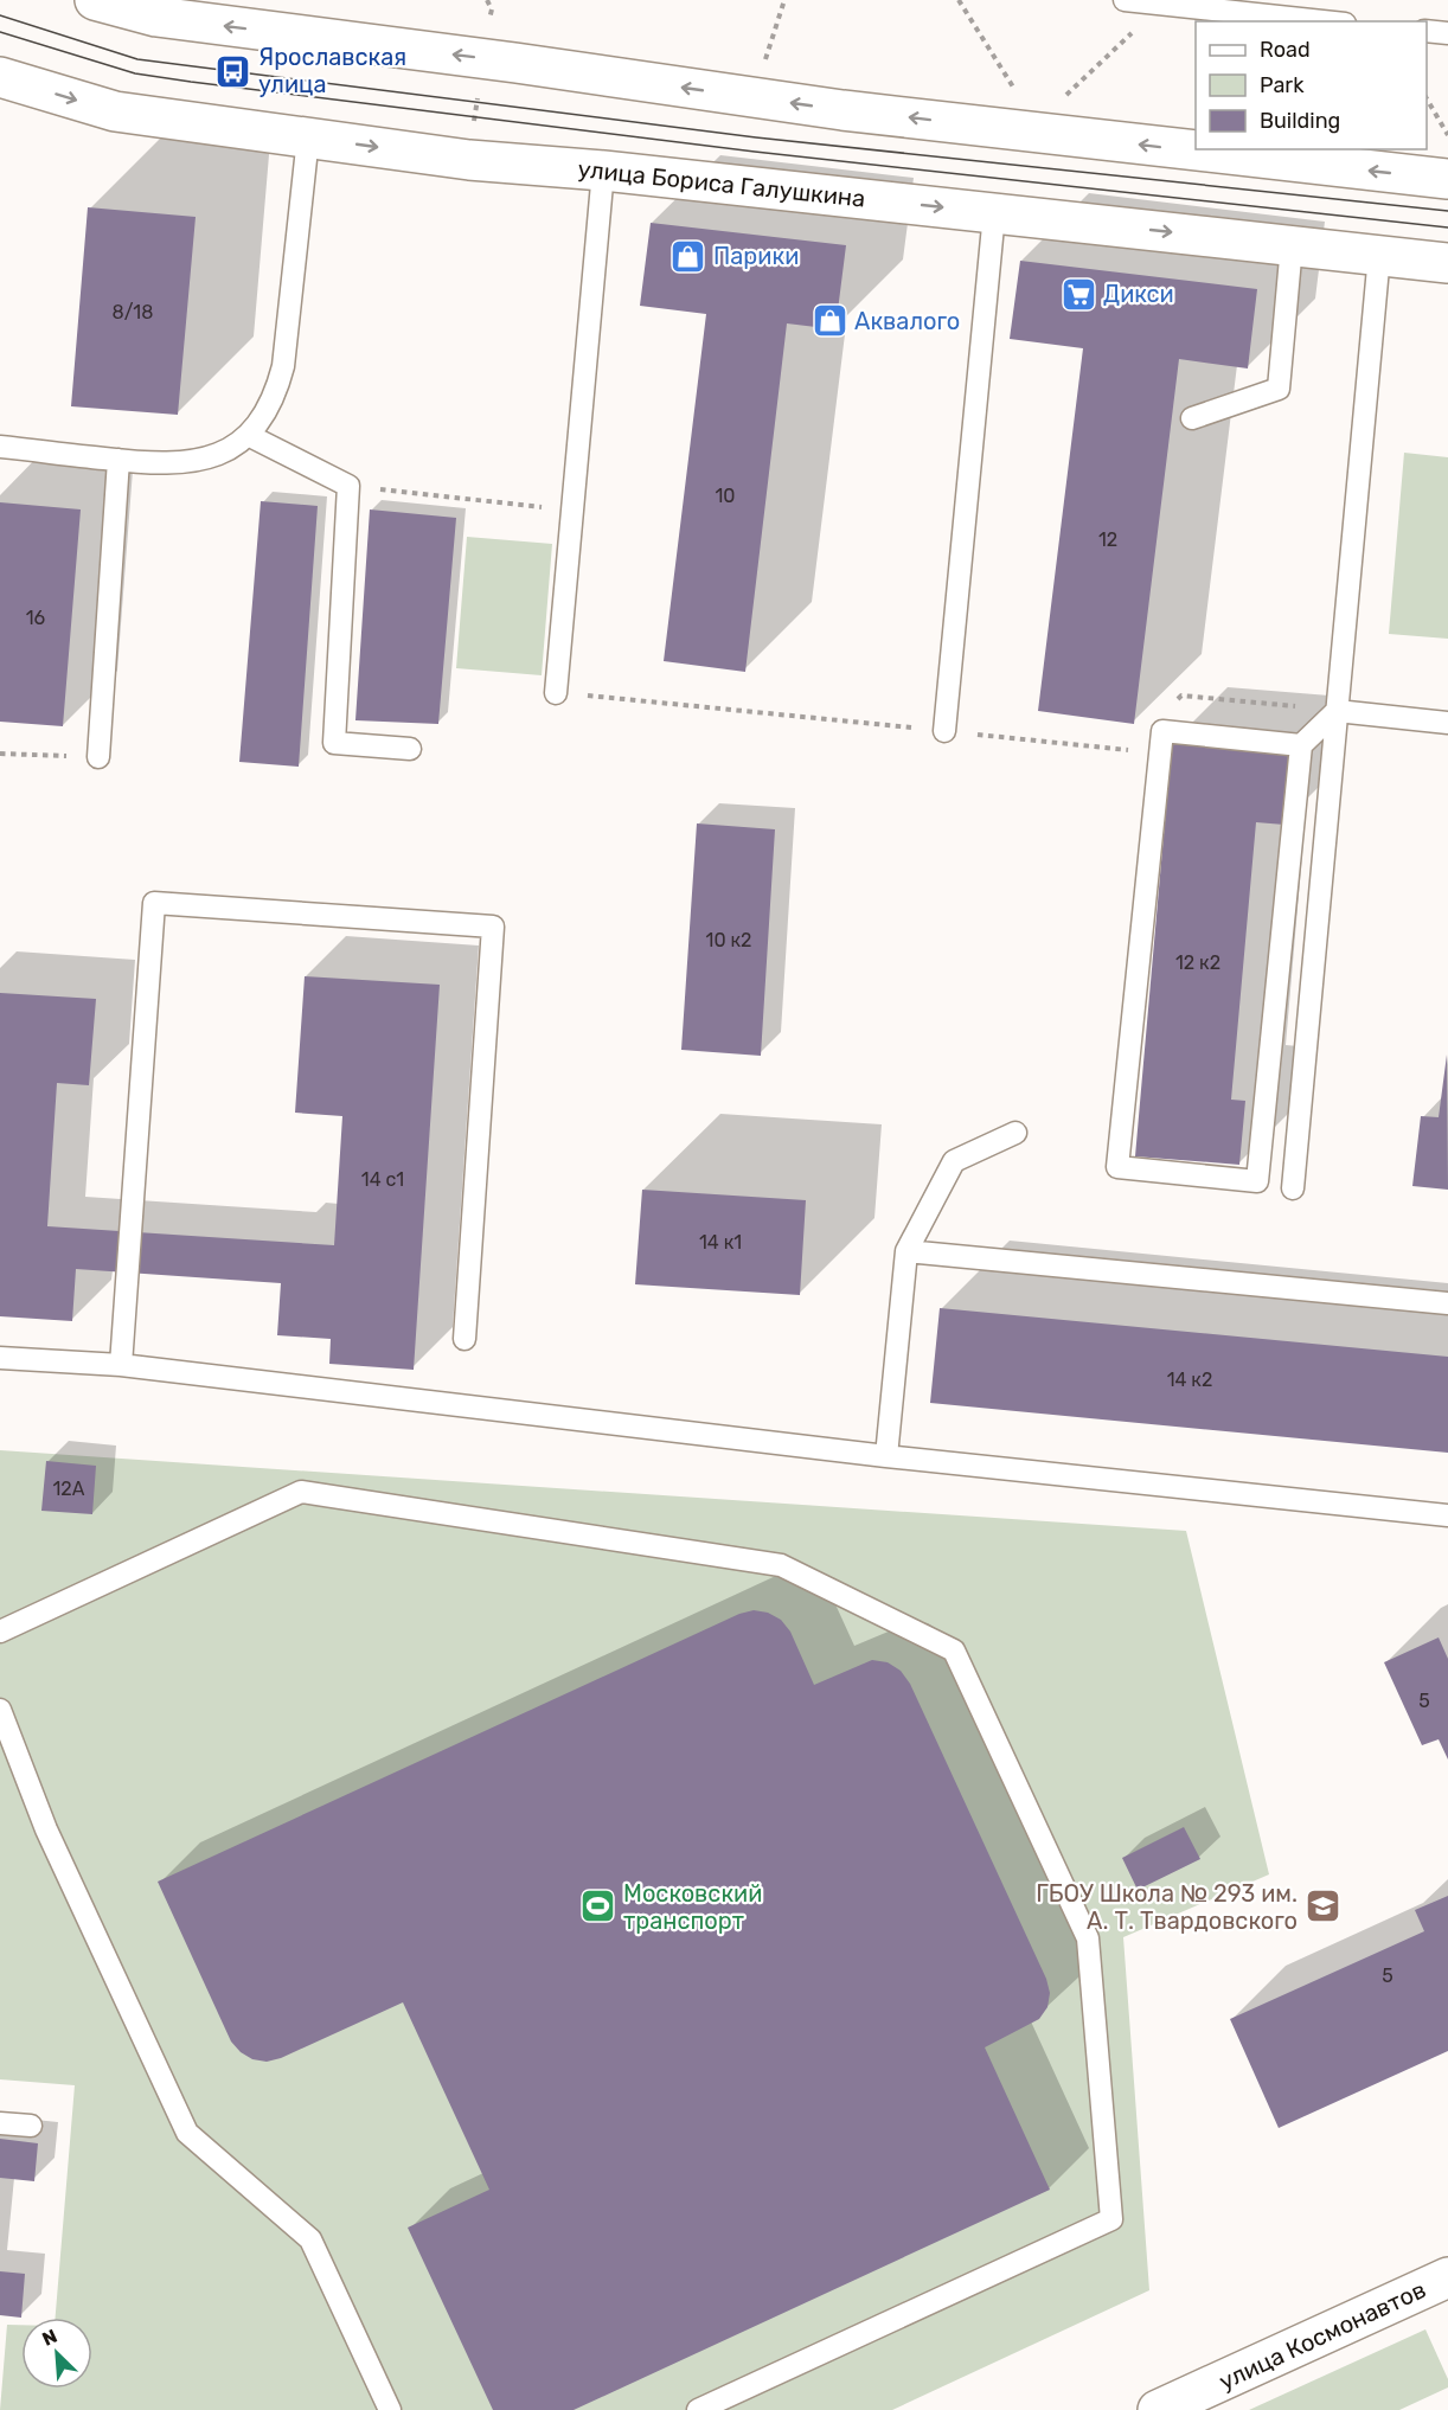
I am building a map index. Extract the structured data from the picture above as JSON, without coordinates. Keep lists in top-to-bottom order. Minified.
{"streets":{"main road":["улица Бориса Галушкина","улица Космонавтов"]},"places":{"bus stop":["Ярославская улица"],"shop":["Парики","Аквалого"],"supermarket":["Дикси"],"sports":["Московский транспорт"],"school or university":["ГБОУ Школа № 293 им. А. Т. Твардовского"]},"house_numbers":["8/18","10","12","16","10 к2","12 к2","14 c1","14 к1","14 к2","12А","5","5"],"legend":["Road","Park","Building"],"north":"top left"}
